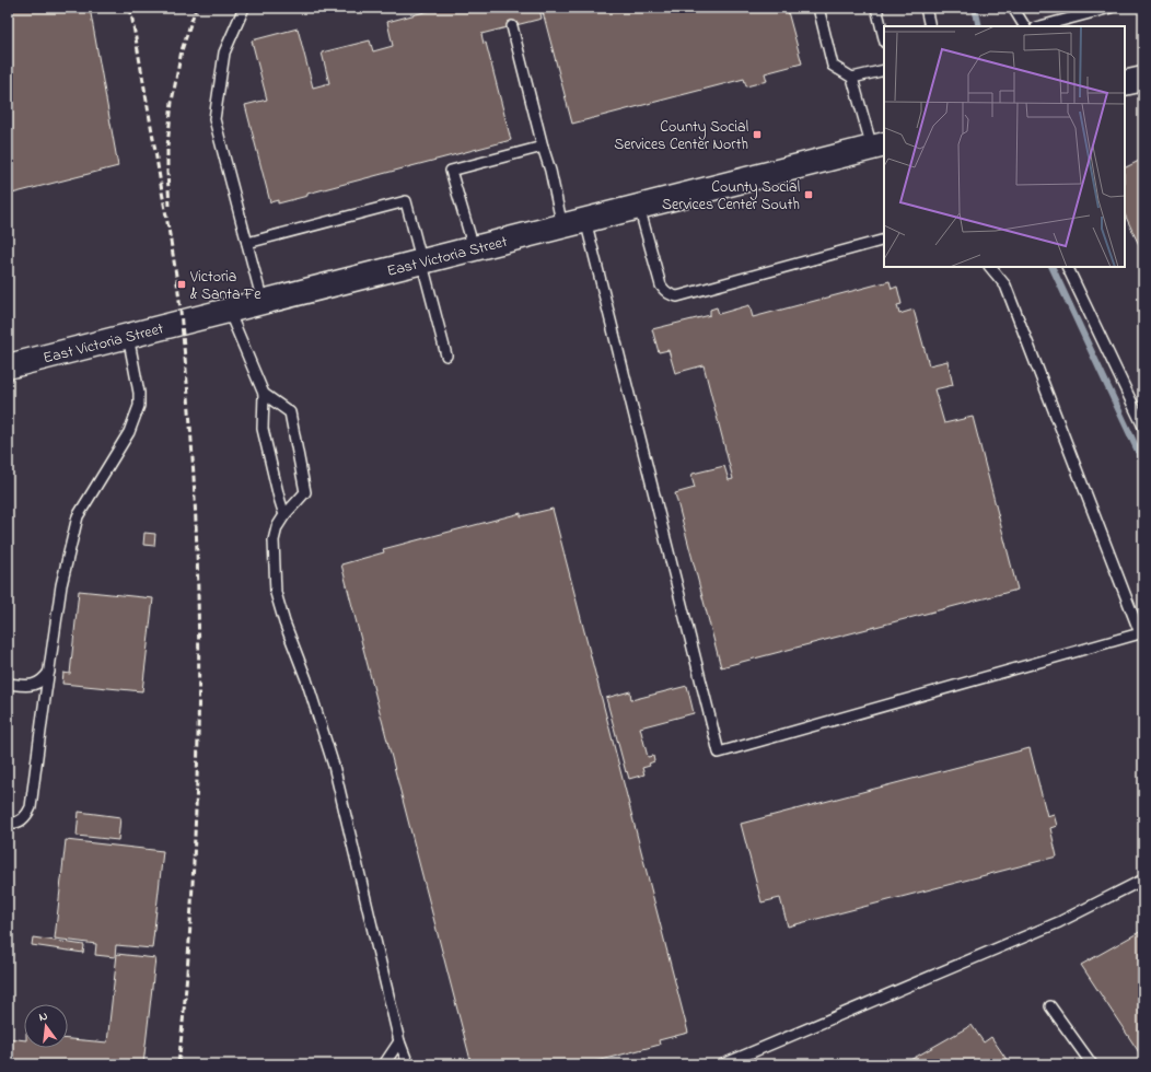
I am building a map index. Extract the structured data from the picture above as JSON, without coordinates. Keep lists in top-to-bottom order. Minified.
{"streets":{"street":["East Victoria Street"]},"places":{"transit":["County Social Services Center North","County Social Services Center South","Victoria & Santa Fe"]},"north":"top"}
